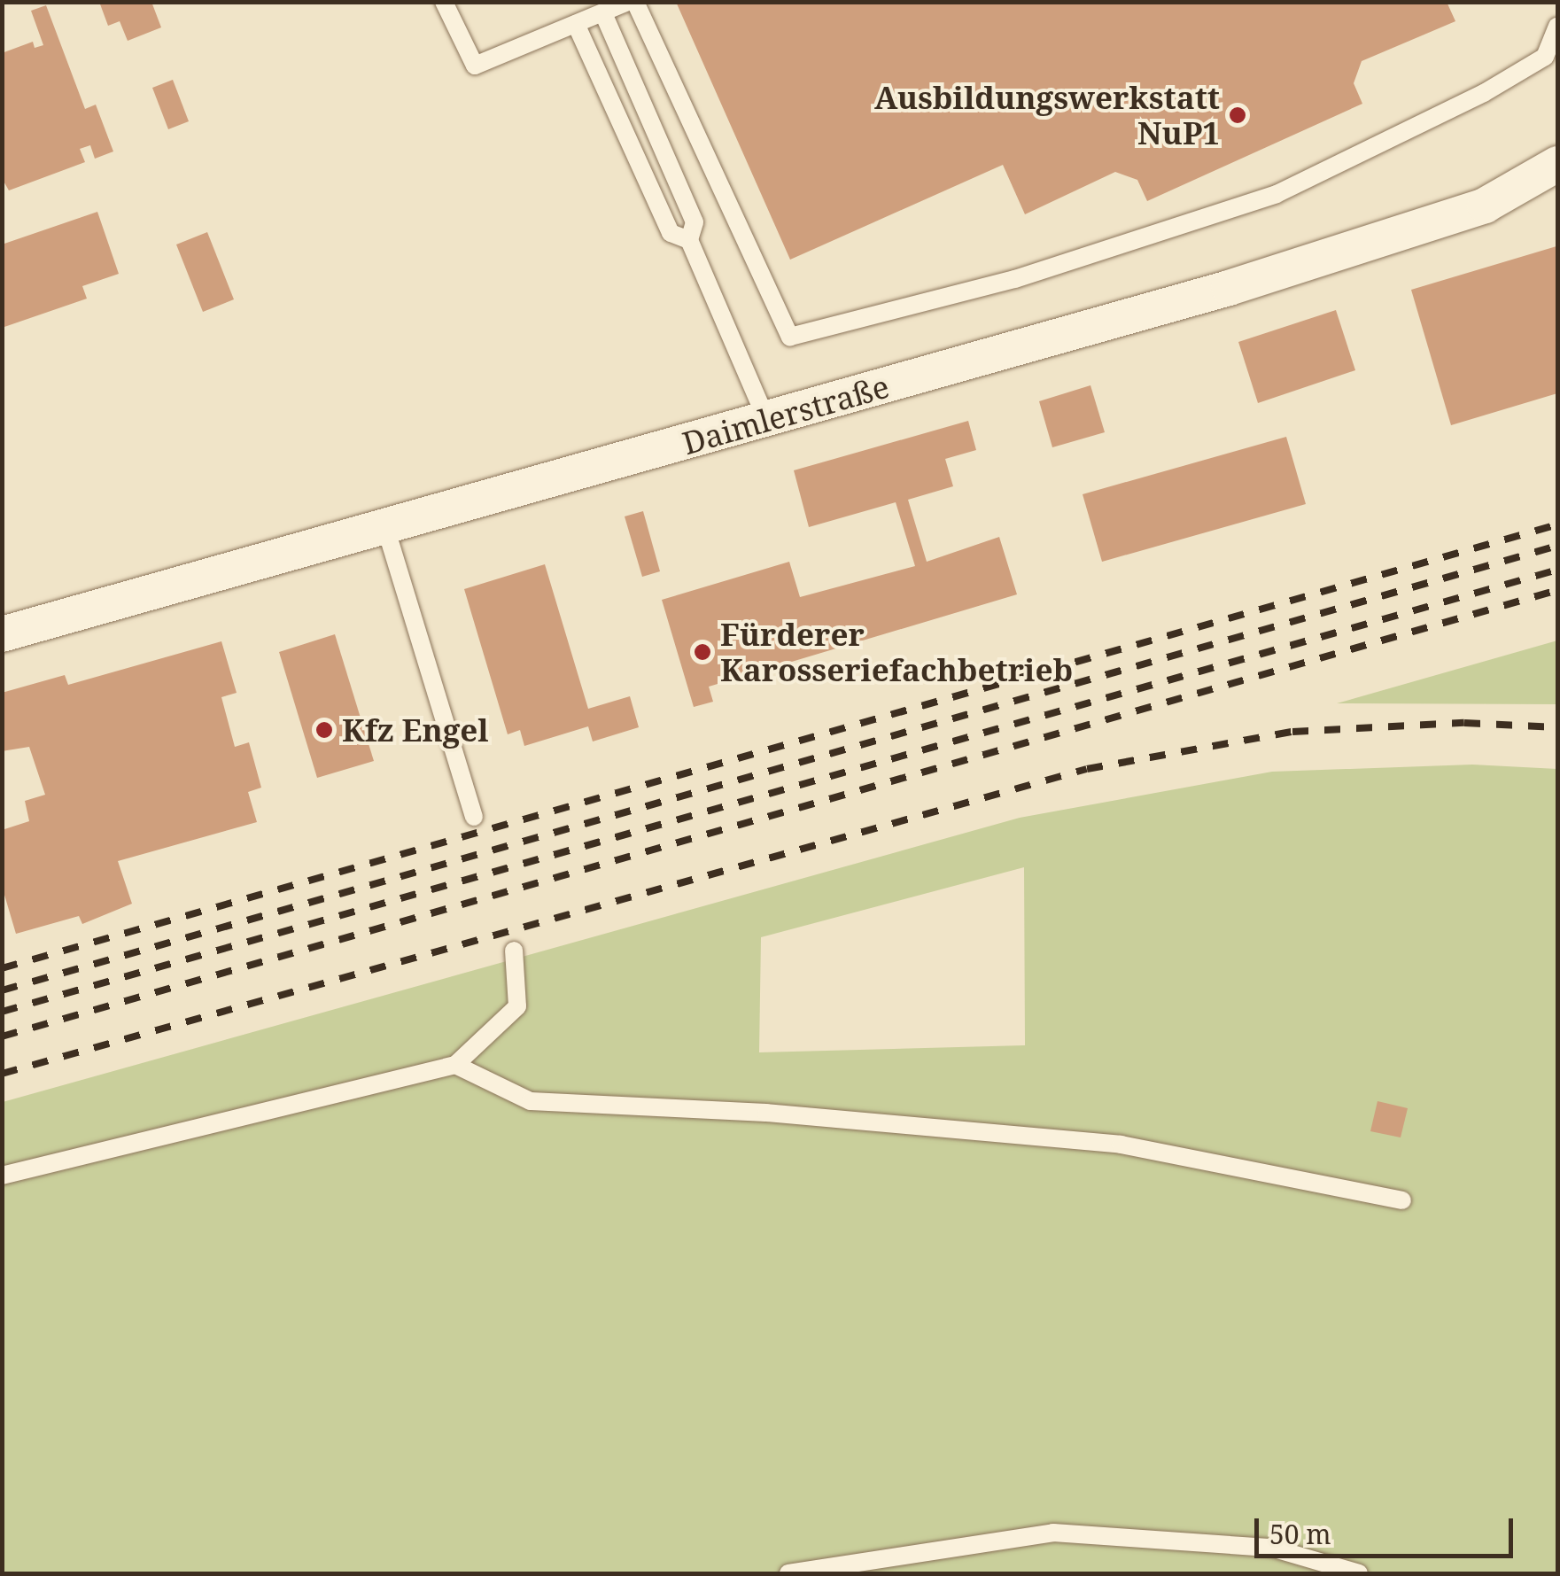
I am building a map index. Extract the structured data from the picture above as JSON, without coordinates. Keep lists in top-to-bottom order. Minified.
{"streets":{"street":["Daimlerstraße"]},"places":["Ausbildungswerkstatt NuP1","Fürderer Karosseriefachbetrieb","Kfz Engel"],"scale_bar":"50 m"}
